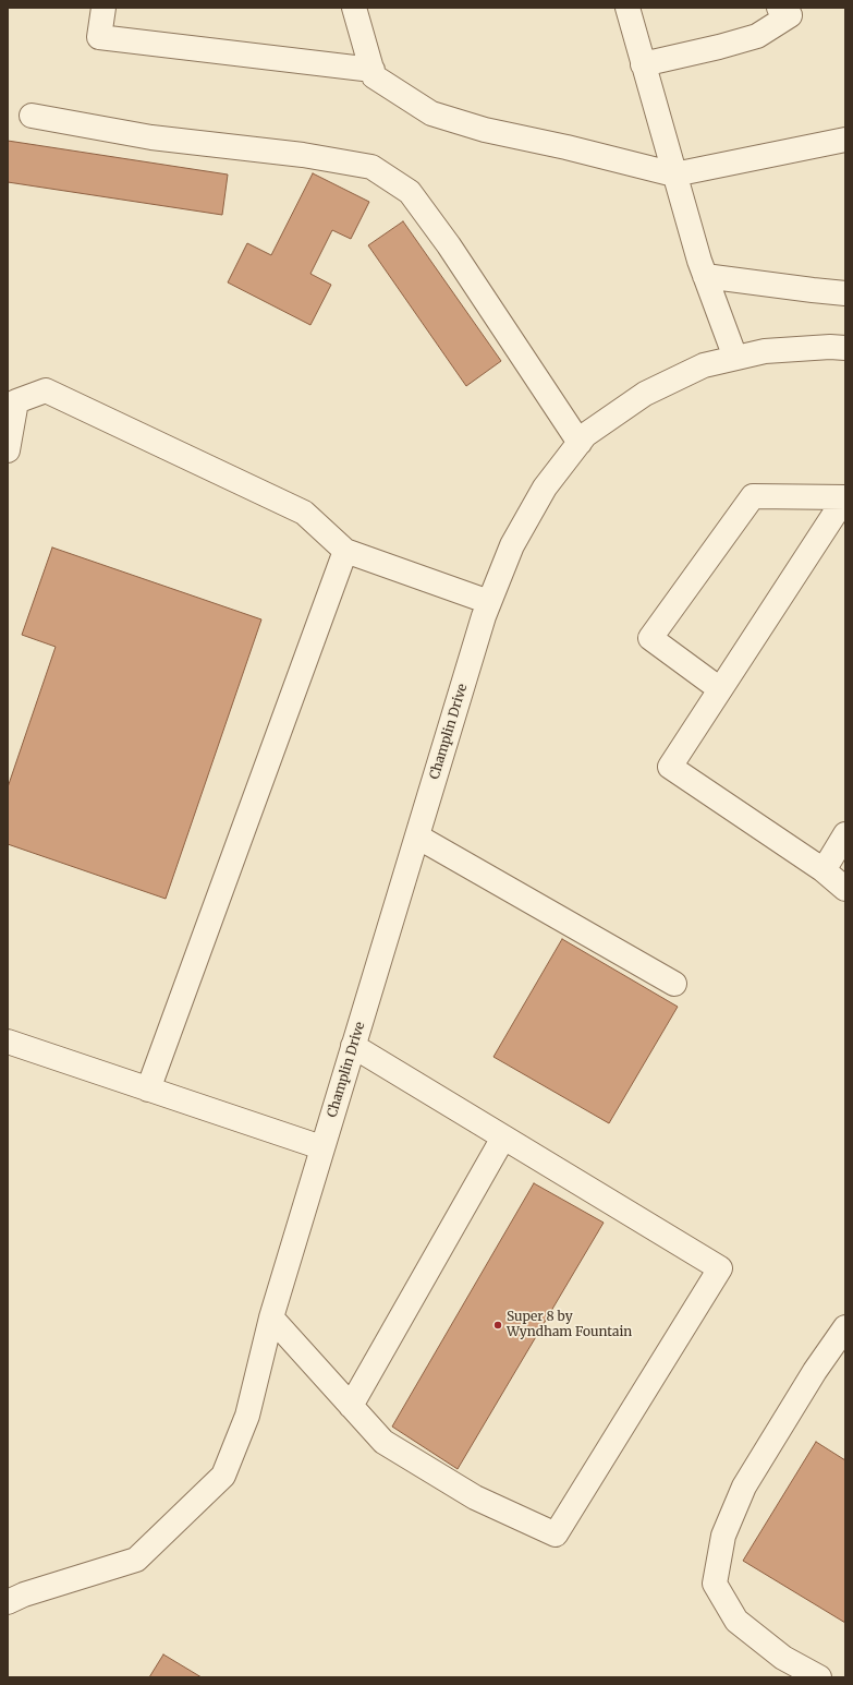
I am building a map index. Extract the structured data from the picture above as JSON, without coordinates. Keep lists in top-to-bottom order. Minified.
{"streets":{"street":["Champlin Drive"]},"places":["Super 8 by Wyndham Fountain"]}
